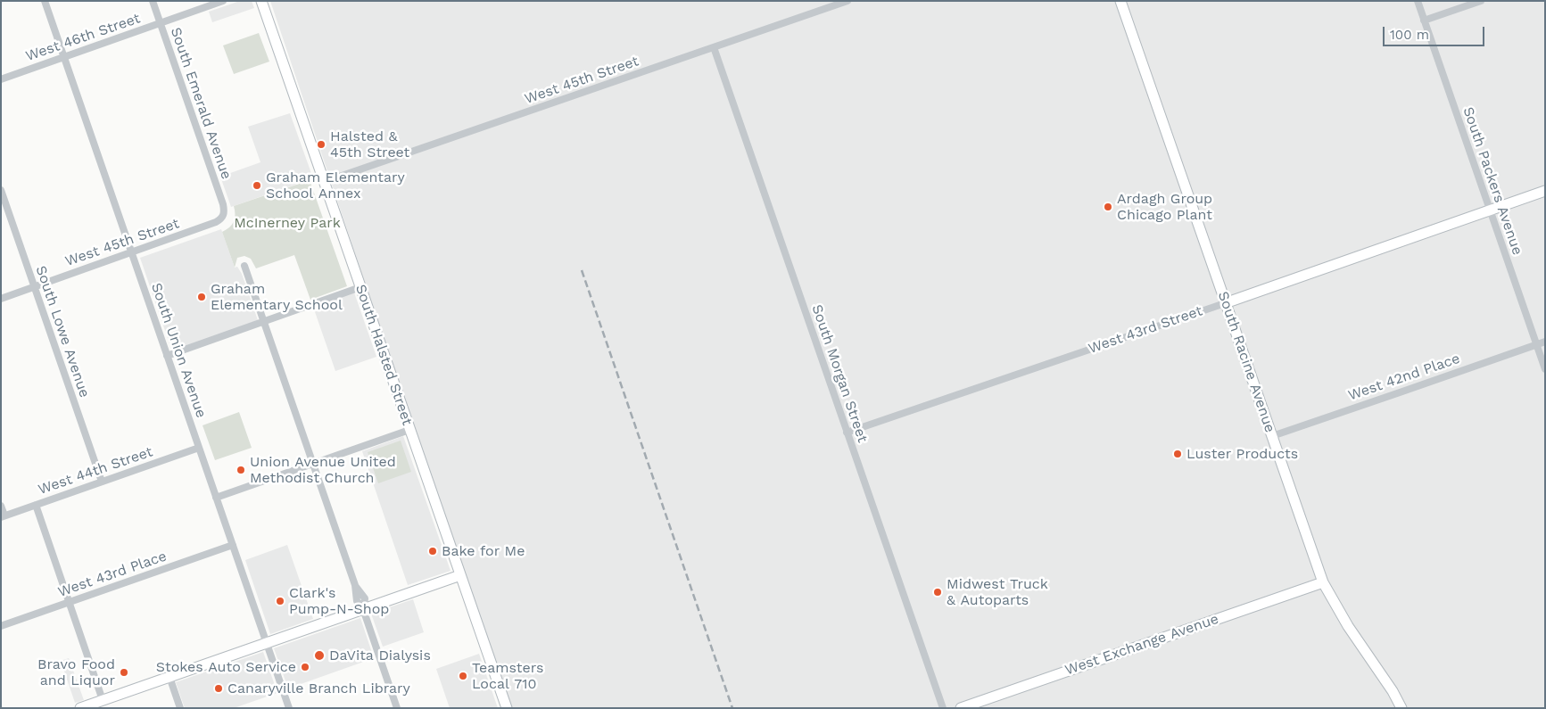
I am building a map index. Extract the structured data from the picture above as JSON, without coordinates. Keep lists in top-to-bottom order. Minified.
{"streets":{"street":["West 46th Street","West 45th Street","South Emerald Avenue","South Packers Avenue","West 43rd Street","South Lowe Avenue","South Union Avenue","South Halsted Street","South Racine Avenue","South Morgan Street","West 42nd Place","West 44th Street","West 43rd Place","West Exchange Avenue"]},"crossings":[["West 46th Street","South Emerald Avenue"],["West 46th Street","South Union Avenue"],["West 45th Street","South Emerald Avenue"],["West 45th Street","South Lowe Avenue"],["West 45th Street","South Union Avenue"],["West 45th Street","South Halsted Street"],["West 45th Street","South Morgan Street"],["South Packers Avenue","West 43rd Street"],["South Packers Avenue","West 42nd Place"],["West 43rd Street","South Racine Avenue"],["West 43rd Street","South Morgan Street"],["South Lowe Avenue","West 44th Street"],["South Union Avenue","West 44th Street"],["South Union Avenue","West 43rd Place"],["South Racine Avenue","West 42nd Place"],["South Racine Avenue","West Exchange Avenue"]],"parks":["McInerney Park"],"places":["Halsted & 45th Street","Graham Elementary School Annex","Ardagh Group Chicago Plant","Graham Elementary School","Luster Products","Union Avenue United Methodist Church","Bake for Me","Midwest Truck & Autoparts","Clark's Pump-N-Shop","DaVita Dialysis","Stokes Auto Service","Bravo Food and Liquor","Teamsters Local 710","Canaryville Branch Library"],"scale_bar":"100 m"}
